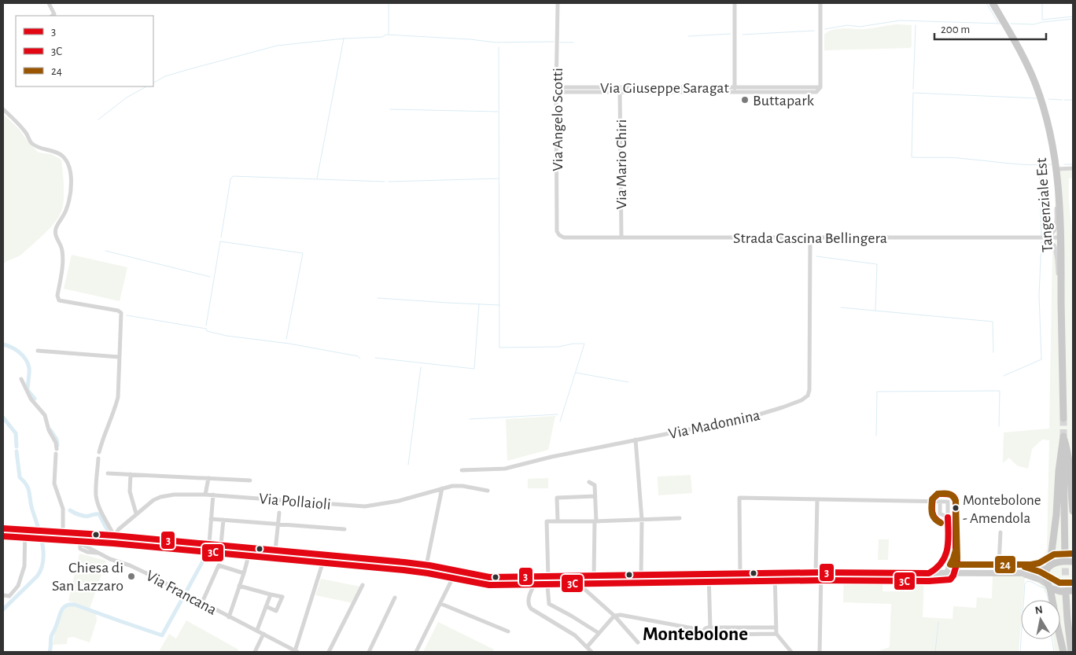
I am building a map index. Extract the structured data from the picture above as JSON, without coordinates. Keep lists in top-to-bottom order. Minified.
{"streets":{"main road":["Tangenziale Est"],"street":["Via Giuseppe Saragat","Via Angelo Scotti","Via Mario Chiri","Strada Cascina Bellingera","Via Madonnina","Via Pollaioli","Via Francana"]},"crossings":[["Via Giuseppe Saragat","Via Angelo Scotti"],["Via Giuseppe Saragat","Via Mario Chiri"],["Via Angelo Scotti","Strada Cascina Bellingera"],["Via Mario Chiri","Strada Cascina Bellingera"],["Tangenziale Est","Strada Cascina Bellingera"],["Strada Cascina Bellingera","Via Madonnina"]],"districts":["Montebolone"],"places":["Buttapark","Montebolone - Amendola","Chiesa di San Lazzaro"],"lines":["transit line 24","transit line 3C","transit line 3"],"legend":["3","3C","24"],"scale_bar":"200 m","north":"top"}
